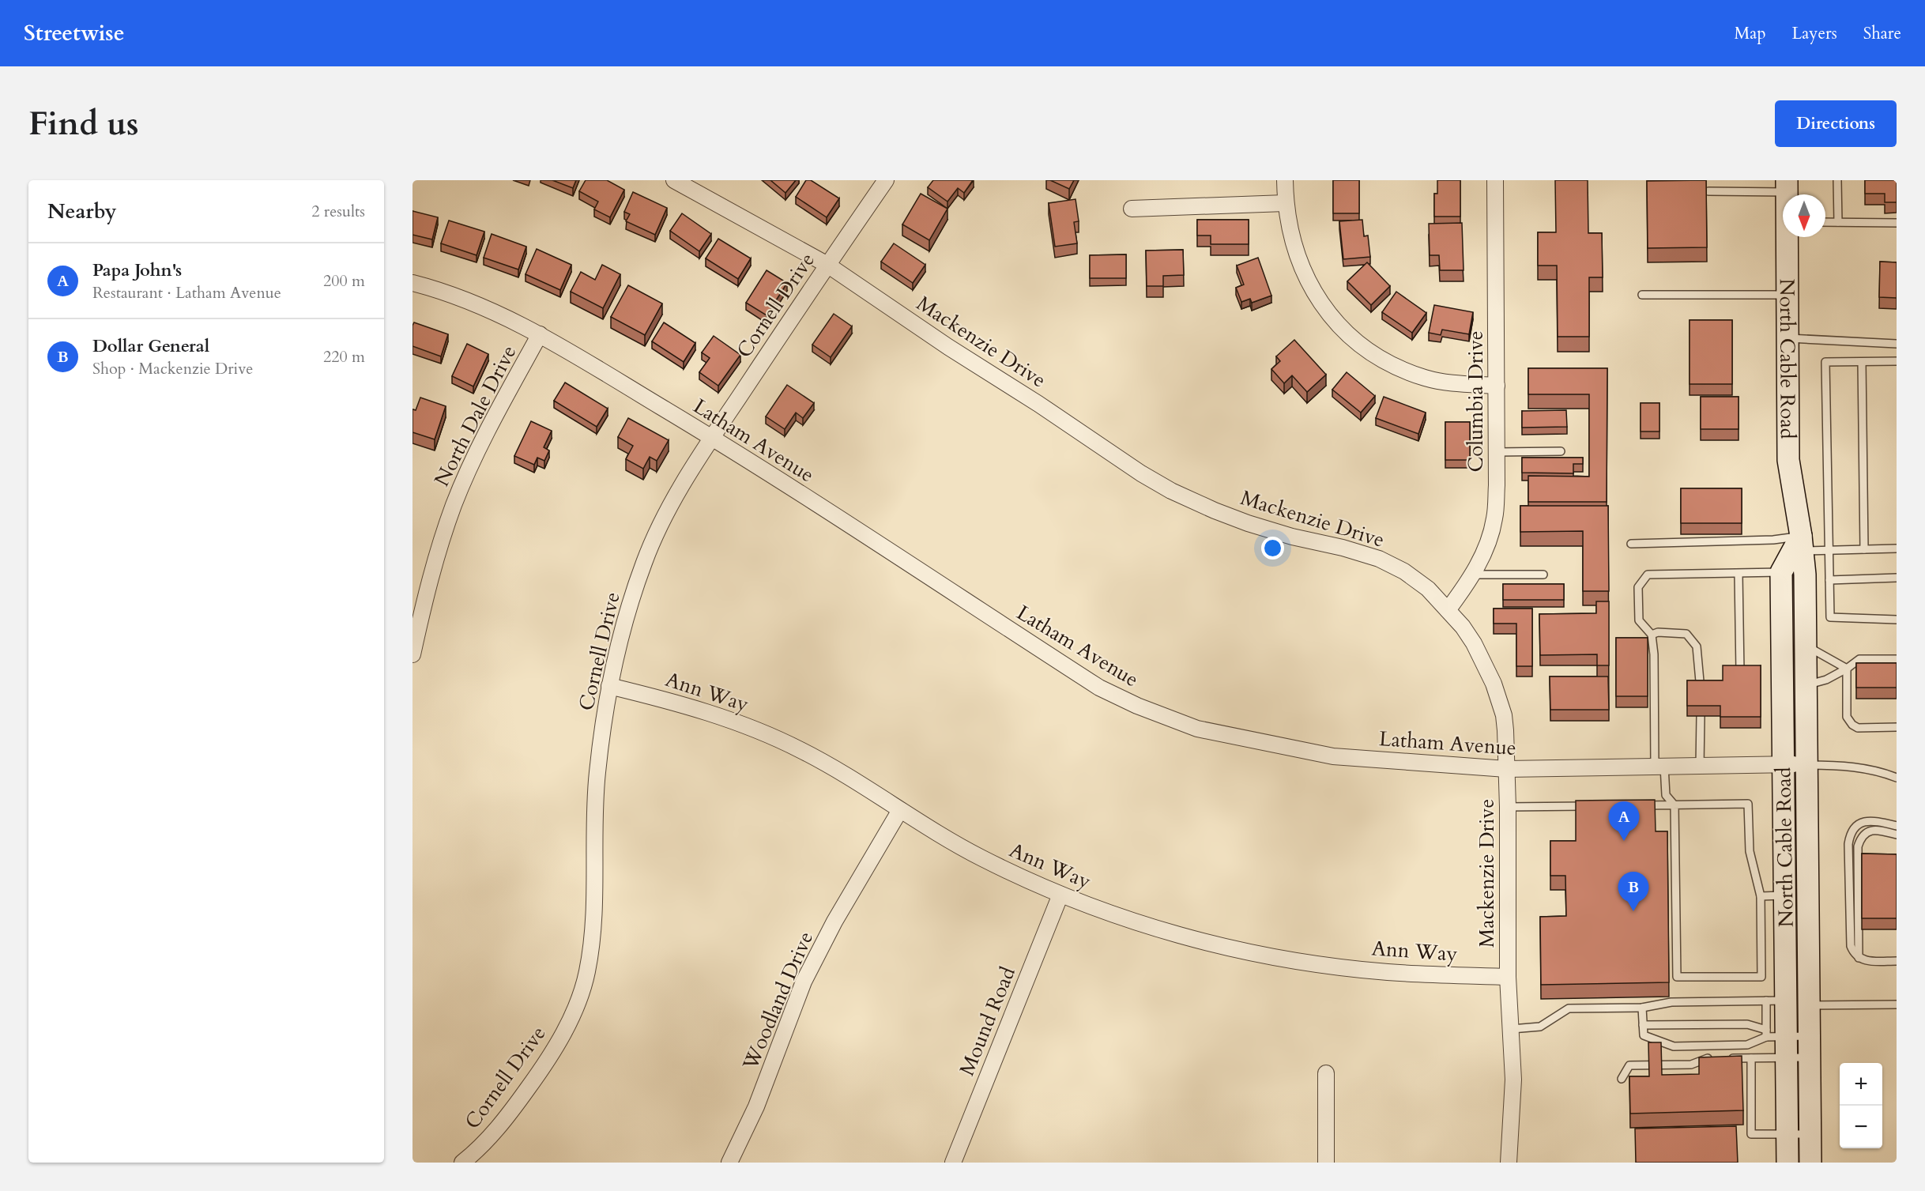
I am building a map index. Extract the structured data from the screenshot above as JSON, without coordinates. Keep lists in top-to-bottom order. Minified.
{"streets":{"street":["Cornell Drive","Mackenzie Drive","North Cable Road","Columbia Drive","North Dale Drive","Latham Avenue","Ann Way","Woodland Drive","Mound Road"]},"crossings":[["Cornell Drive","Mackenzie Drive"],["Cornell Drive","Latham Avenue"],["Cornell Drive","Ann Way"],["Mackenzie Drive","Columbia Drive"],["Mackenzie Drive","Latham Avenue"],["Mackenzie Drive","Ann Way"],["North Cable Road","Latham Avenue"],["North Dale Drive","Latham Avenue"],["Ann Way","Woodland Drive"],["Ann Way","Mound Road"]],"north":"bottom","page":{"header":"Streetwise","nav":["Map","Layers","Share"],"buttons":"Directions","title":"Find us","heading":["Nearby","2 results"],"list":[{"mark":"A","name":"Papa John's","note":"Restaurant · Latham Avenue","value":"200 m"},{"mark":"B","name":"Dollar General","note":"Shop · Mackenzie Drive","value":"220 m"}],"pins":["A","B"],"map_buttons":["+","−"]}}
